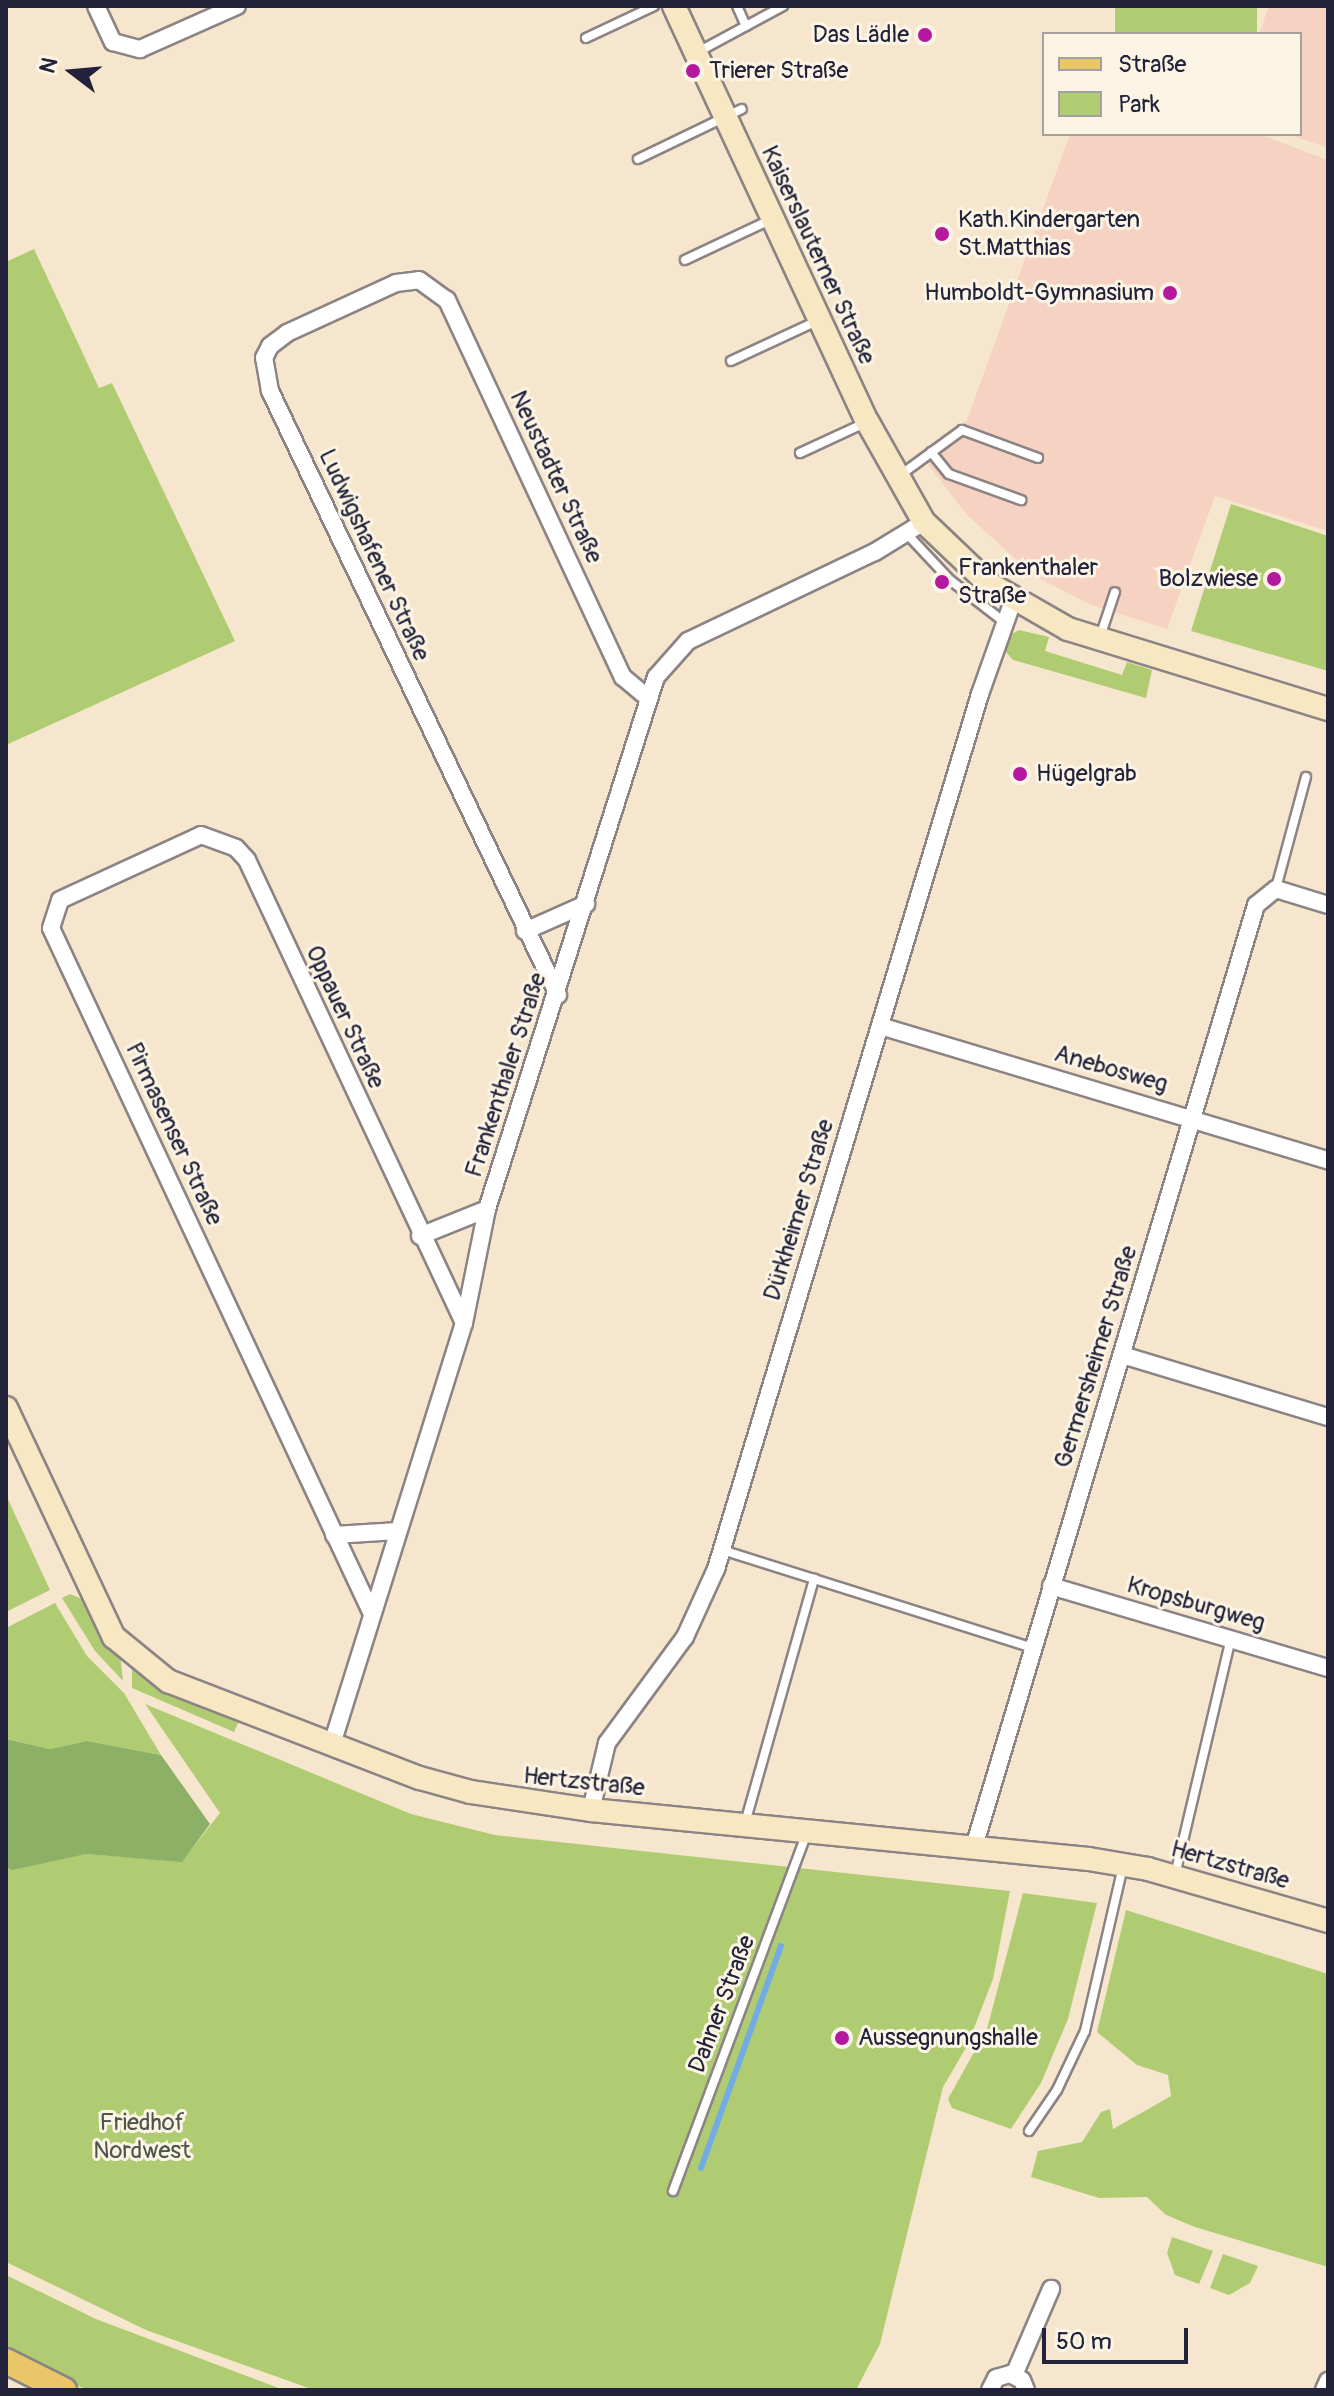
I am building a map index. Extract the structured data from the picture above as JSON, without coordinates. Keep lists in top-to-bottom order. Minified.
{"streets":{"main road":["Kaiserslauterner Straße","Hertzstraße"],"street":["Neustadter Straße","Ludwigshafener Straße","Oppauer Straße","Anebosweg","Frankenthaler Straße","Pirmasenser Straße","Dürkheimer Straße","Germersheimer Straße","Kropsburgweg"],"lane":["Dahner Straße"]},"crossings":[["Kaiserslauterner Straße","Frankenthaler Straße"],["Kaiserslauterner Straße","Dürkheimer Straße"],["Neustadter Straße","Ludwigshafener Straße"],["Neustadter Straße","Frankenthaler Straße"],["Ludwigshafener Straße","Frankenthaler Straße"],["Oppauer Straße","Frankenthaler Straße"],["Oppauer Straße","Pirmasenser Straße"],["Anebosweg","Dürkheimer Straße"],["Anebosweg","Germersheimer Straße"],["Frankenthaler Straße","Pirmasenser Straße"],["Frankenthaler Straße","Hertzstraße"],["Dürkheimer Straße","Hertzstraße"],["Germersheimer Straße","Kropsburgweg"],["Germersheimer Straße","Hertzstraße"],["Hertzstraße","Dahner Straße"]],"parks":["Friedhof Nordwest"],"places":["Das Lädle","Trierer Straße","Kath.Kindergarten St.Matthias","Humboldt-Gymnasium","Bolzwiese","Frankenthaler Straße","Hügelgrab","Aussegnungshalle"],"legend":["Straße","Park"],"scale_bar":"50 m","north":"left"}
